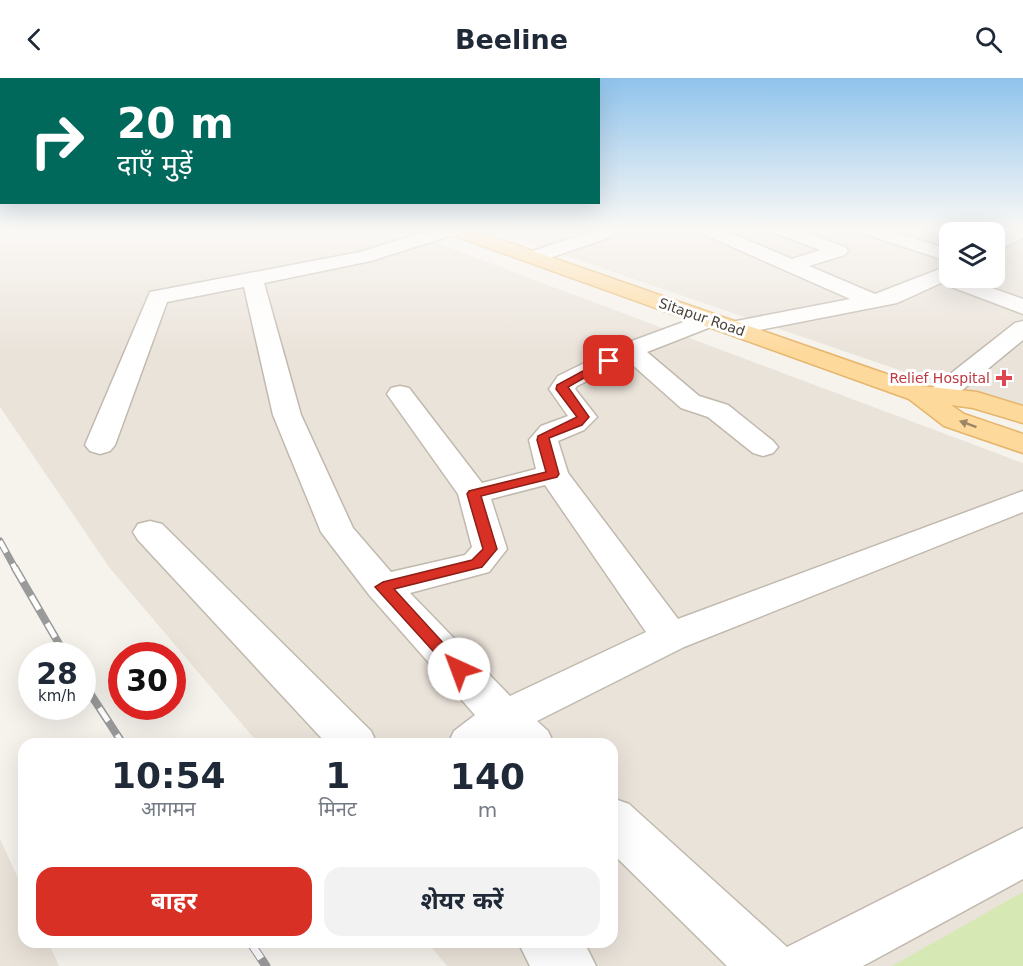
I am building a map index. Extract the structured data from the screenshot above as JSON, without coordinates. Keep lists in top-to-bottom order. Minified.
{"streets":{"main road":["Sitapur Road"]},"places":{"health":["Relief Hospital"]},"page":{"header":"Beeline","turn":["20 m","दाएँ मुड़ें"],"speed":"28 km/h","limit":"30","eta":["10:54","आगमन","1","मिनट","140","m"],"buttons":["बाहर","शेयर करें"]}}
